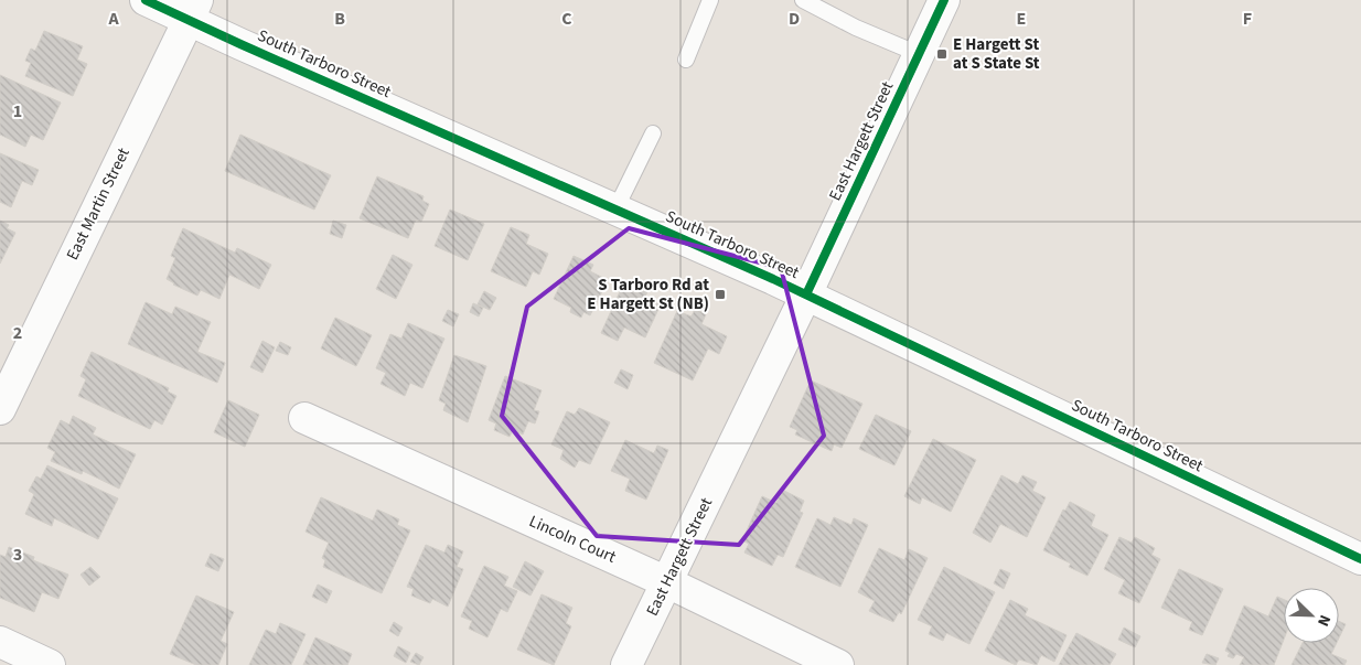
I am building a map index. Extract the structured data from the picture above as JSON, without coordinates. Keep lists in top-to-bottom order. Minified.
{"streets":{"street":["South Tarboro Street","East Hargett Street","East Martin Street","Lincoln Court"]},"crossings":[["South Tarboro Street","East Hargett Street"],["South Tarboro Street","East Martin Street"],["East Hargett Street","Lincoln Court"]],"places":{"transit":["E Hargett St at S State St","S Tarboro Rd at E Hargett St (NB)"]},"north":"bottom right","grid":{"columns":["A","B","C","D","E","F"],"rows":["1","2","3"]}}
